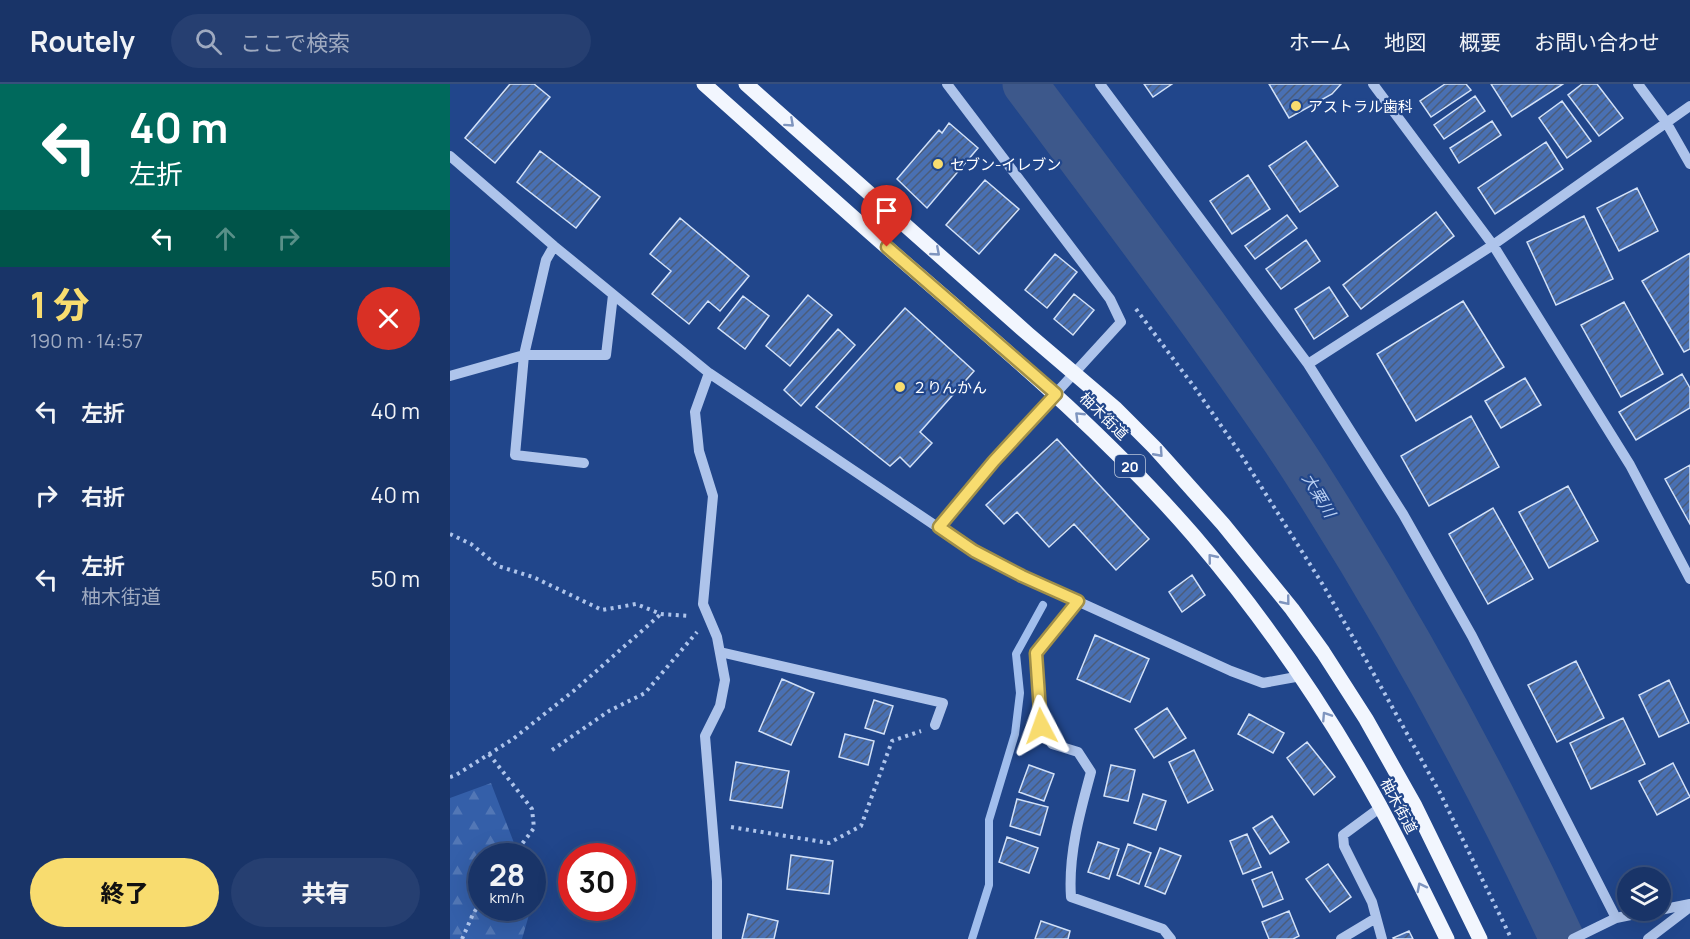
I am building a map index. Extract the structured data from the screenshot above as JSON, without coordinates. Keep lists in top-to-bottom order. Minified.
{"streets":{"main road":["柚木街道","20"]},"water":["大栗川"],"places":["アストラル歯科","セブン-イレブン","２りんかん"],"page":{"header":"Routely","search":"ここで検索","nav":["ホーム","地図","概要","お問い合わせ"],"turn":["40 m","左折"],"heading":["1 分","190 m · 14:57"],"list":[{"name":"左折","value":"40 m"},{"name":"右折","value":"40 m"},{"name":"左折","note":"柚木街道","value":"50 m"}],"speed":"28 km/h","limit":"30","buttons":["終了","共有"]}}
